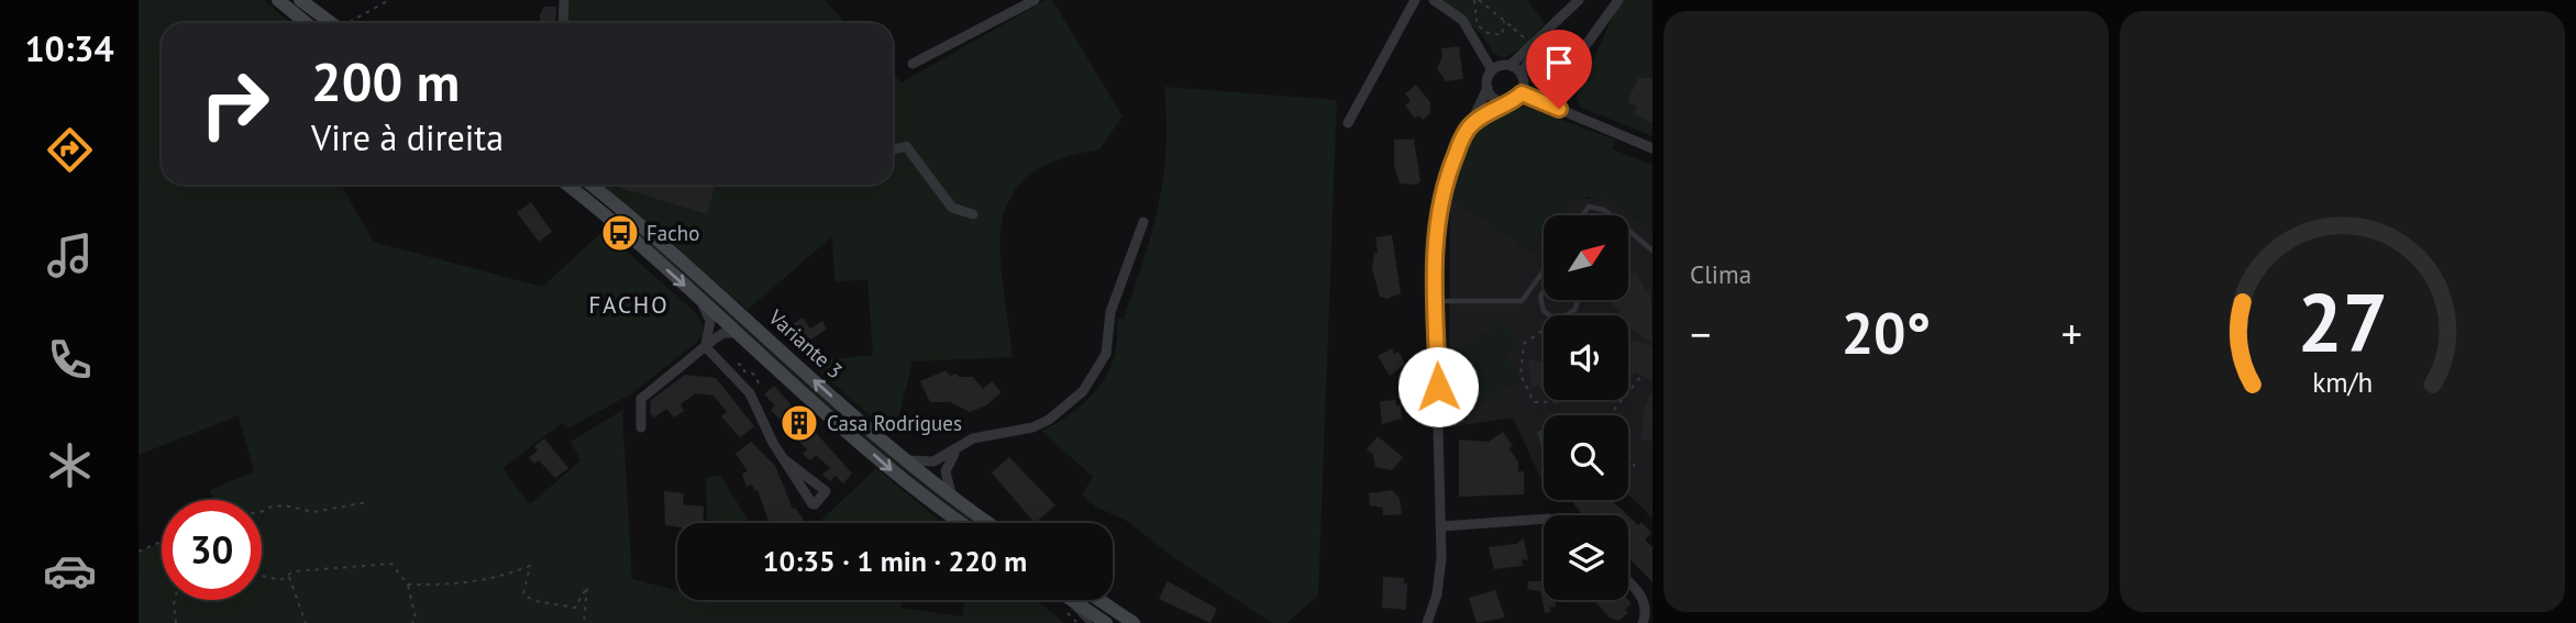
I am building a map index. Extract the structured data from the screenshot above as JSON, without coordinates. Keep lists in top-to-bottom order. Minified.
{"streets":{"main road":["Variante 3"]},"districts":["FACHO"],"places":{"bus stop":["Facho"],"building":["Casa Rodrigues"]},"north":"top right","page":{"tabs":"10:34","tile":"Clima","turn":["200 m","Vire à direita"],"heat":["−","20°","+"],"limit":"30","trip":"10:35 · 1 min · 220 m","gauge":["27","km/h"]}}
